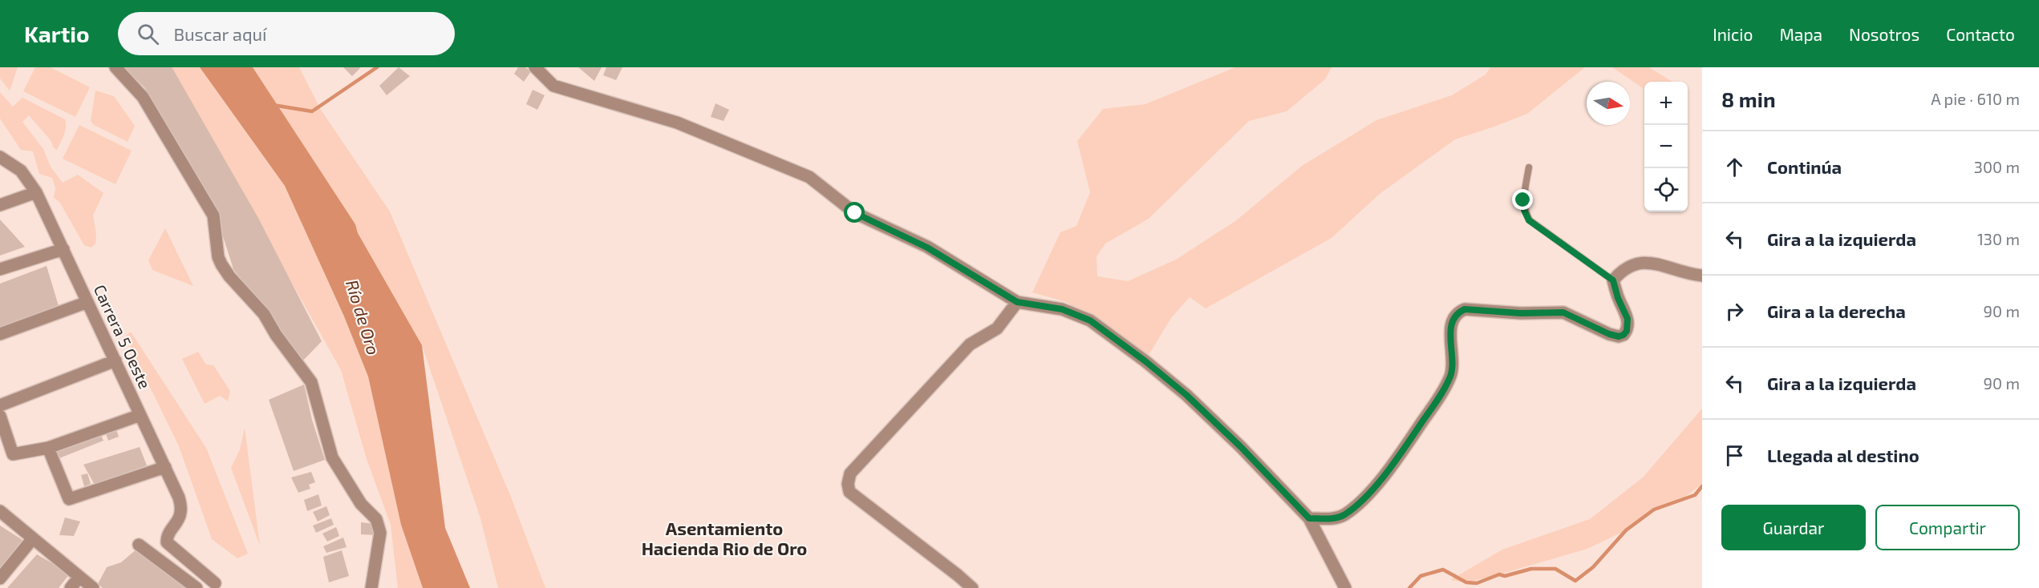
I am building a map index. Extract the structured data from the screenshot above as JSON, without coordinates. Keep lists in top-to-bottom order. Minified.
{"streets":{"street":["Carrera 5 Oeste"]},"districts":["Asentamiento Hacienda Rio de Oro"],"water":["Río de Oro"],"north":"right","page":{"header":"Kartio","search":"Buscar aquí","nav":["Inicio","Mapa","Nosotros","Contacto"],"heading":["8 min","A pie · 610 m"],"map_buttons":["+","−"],"list":[["Continúa","300 m"],["Gira a la izquierda","130 m"],["Gira a la derecha","90 m"],["Gira a la izquierda","90 m"],"Llegada al destino"],"buttons":["Guardar","Compartir"]}}
